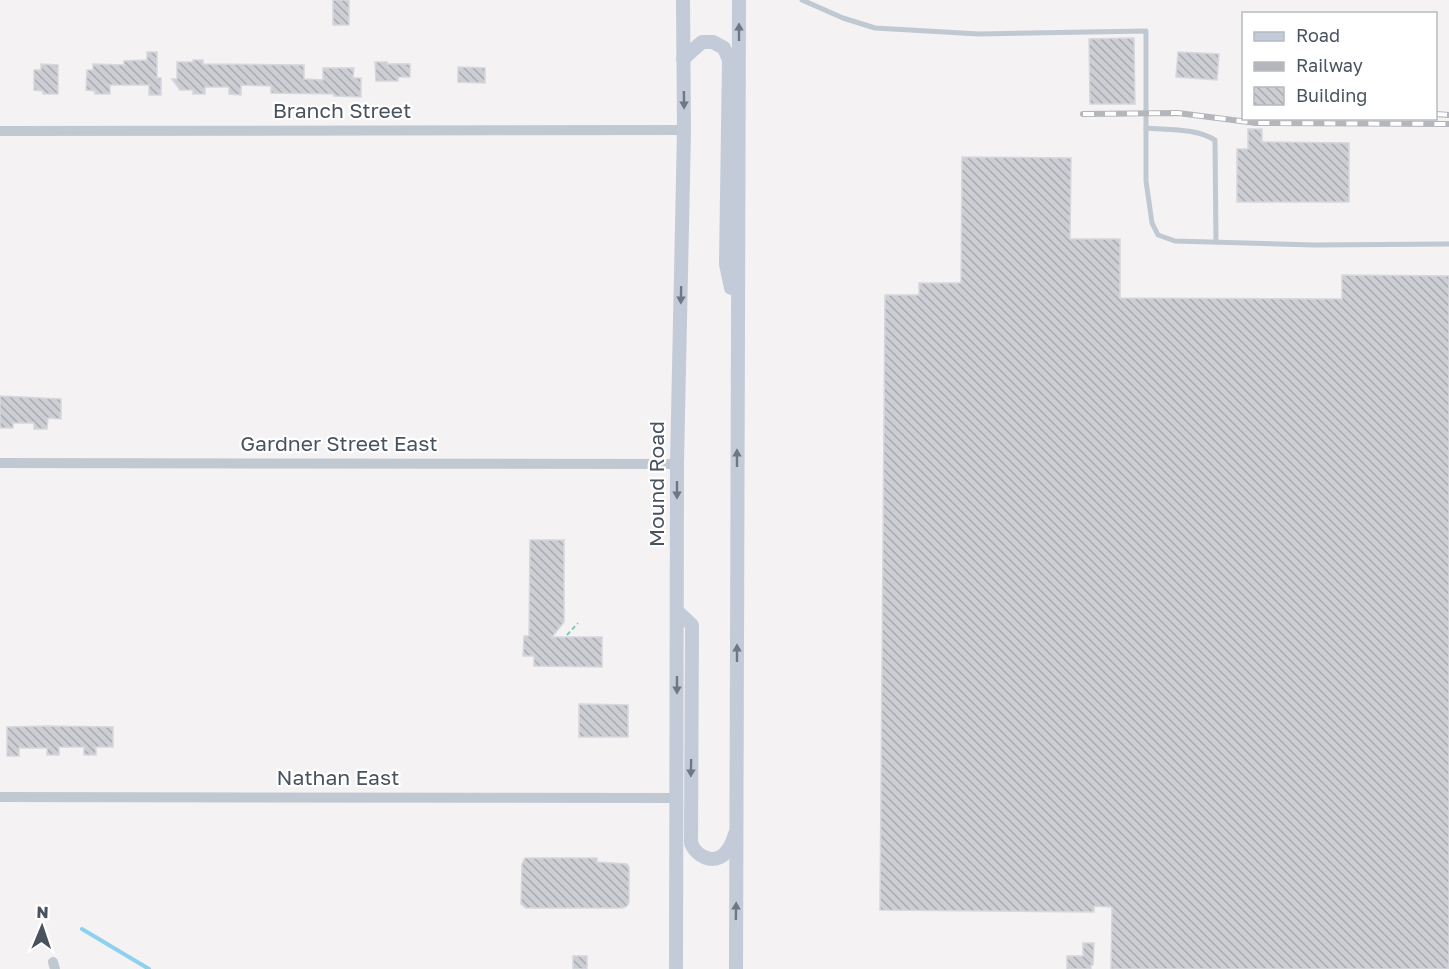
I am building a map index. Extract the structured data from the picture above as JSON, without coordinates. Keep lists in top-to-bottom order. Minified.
{"streets":{"main road":["Mound Road"],"street":["Branch Street","Gardner Street East","Nathan East"]},"crossings":[["Branch Street","Mound Road"],["Gardner Street East","Mound Road"],["Mound Road","Nathan East"]],"legend":["Road","Railway","Building"],"north":"top"}
